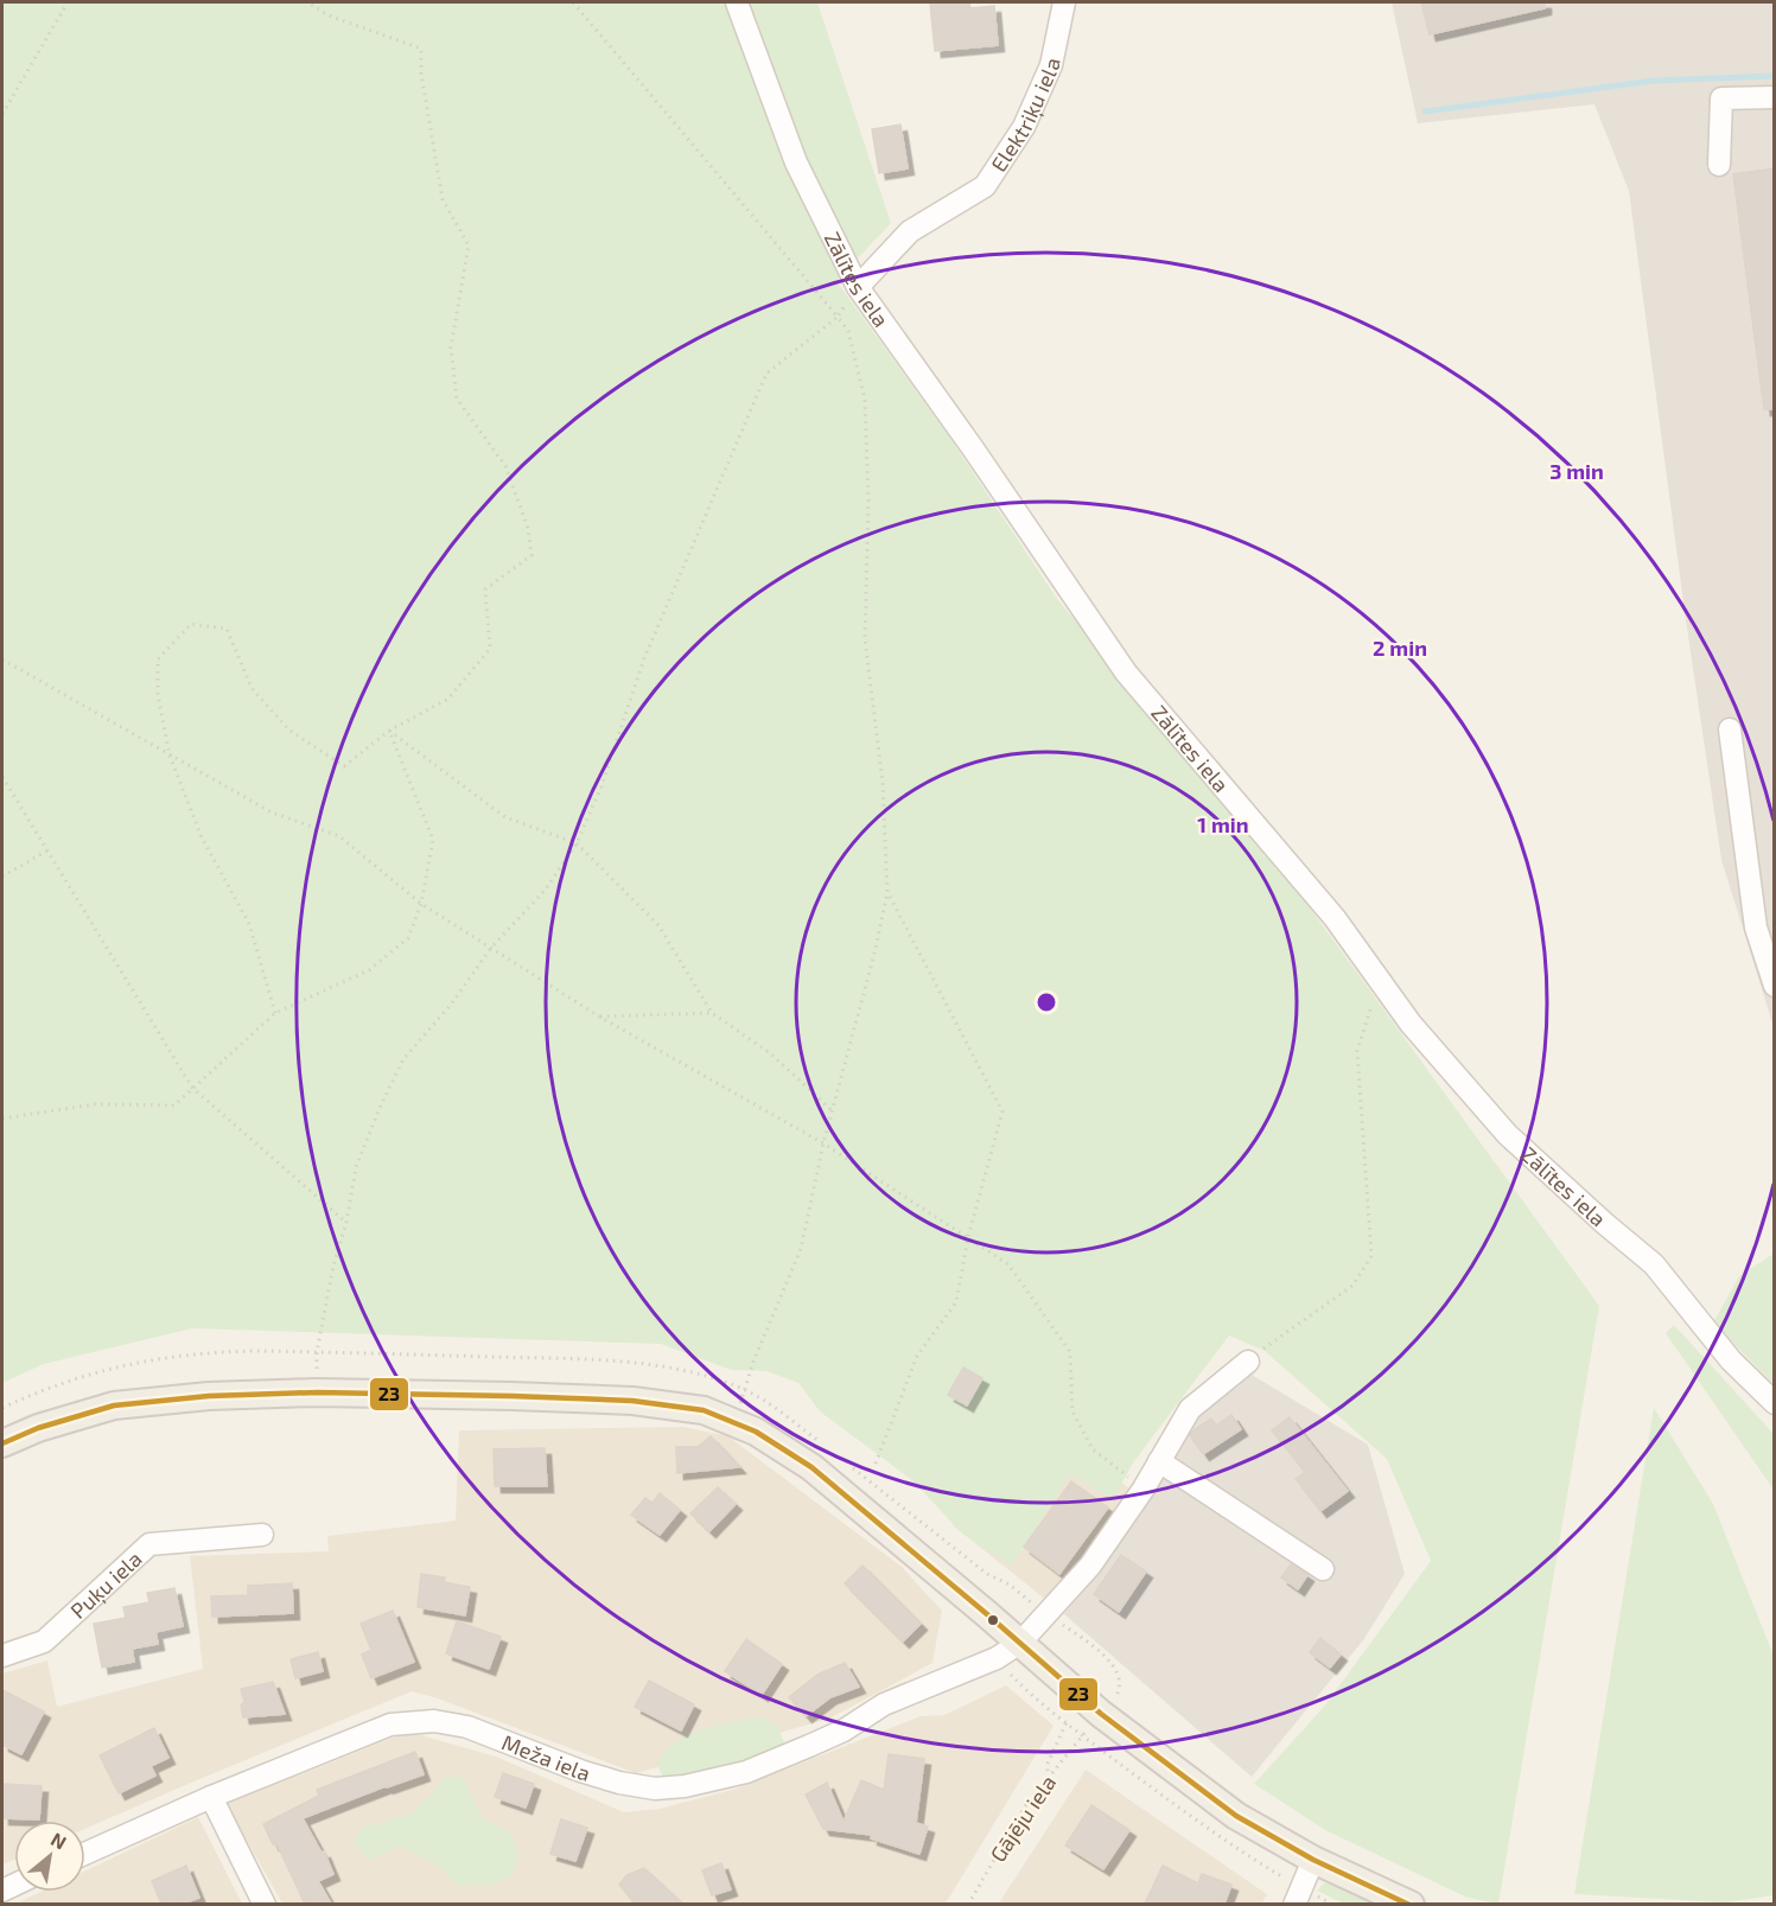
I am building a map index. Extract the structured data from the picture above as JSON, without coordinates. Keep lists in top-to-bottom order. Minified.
{"streets":{"street":["Elektriķu iela","Zālītes iela","Puķu iela","Meža iela"],"path":["Gājēju iela"]},"crossings":[["Elektriķu iela","Zālītes iela"]],"lines":["transit line 23"],"north":"top right","rings":["3 min","2 min","1 min"]}
